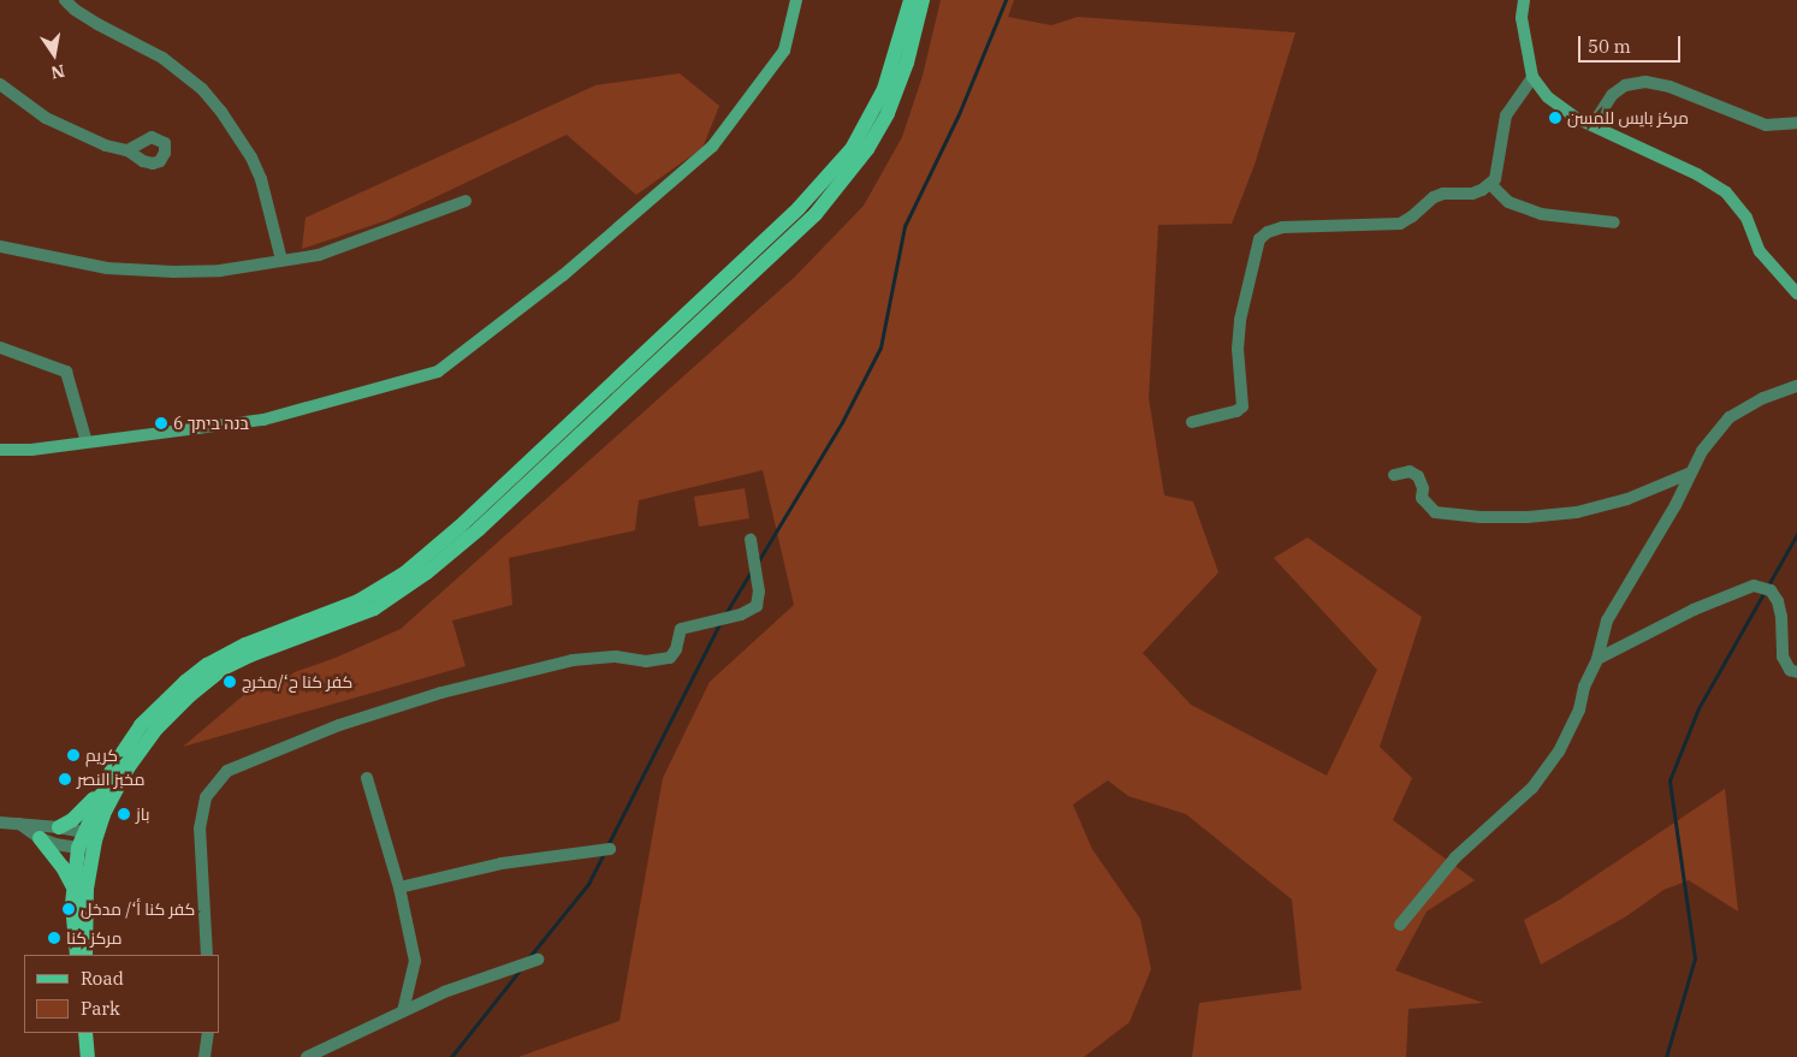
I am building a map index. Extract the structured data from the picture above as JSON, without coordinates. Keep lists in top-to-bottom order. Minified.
{"places":["مركز بايس للمسن","בנה ביתך 6","كفر كنا ح‘/مخرج","كريم","مخبز النصر","باز","كفر كنا أ‘/ مدخل","مركز كنا"],"legend":["Road","Park"],"scale_bar":"50 m","north":"bottom"}
